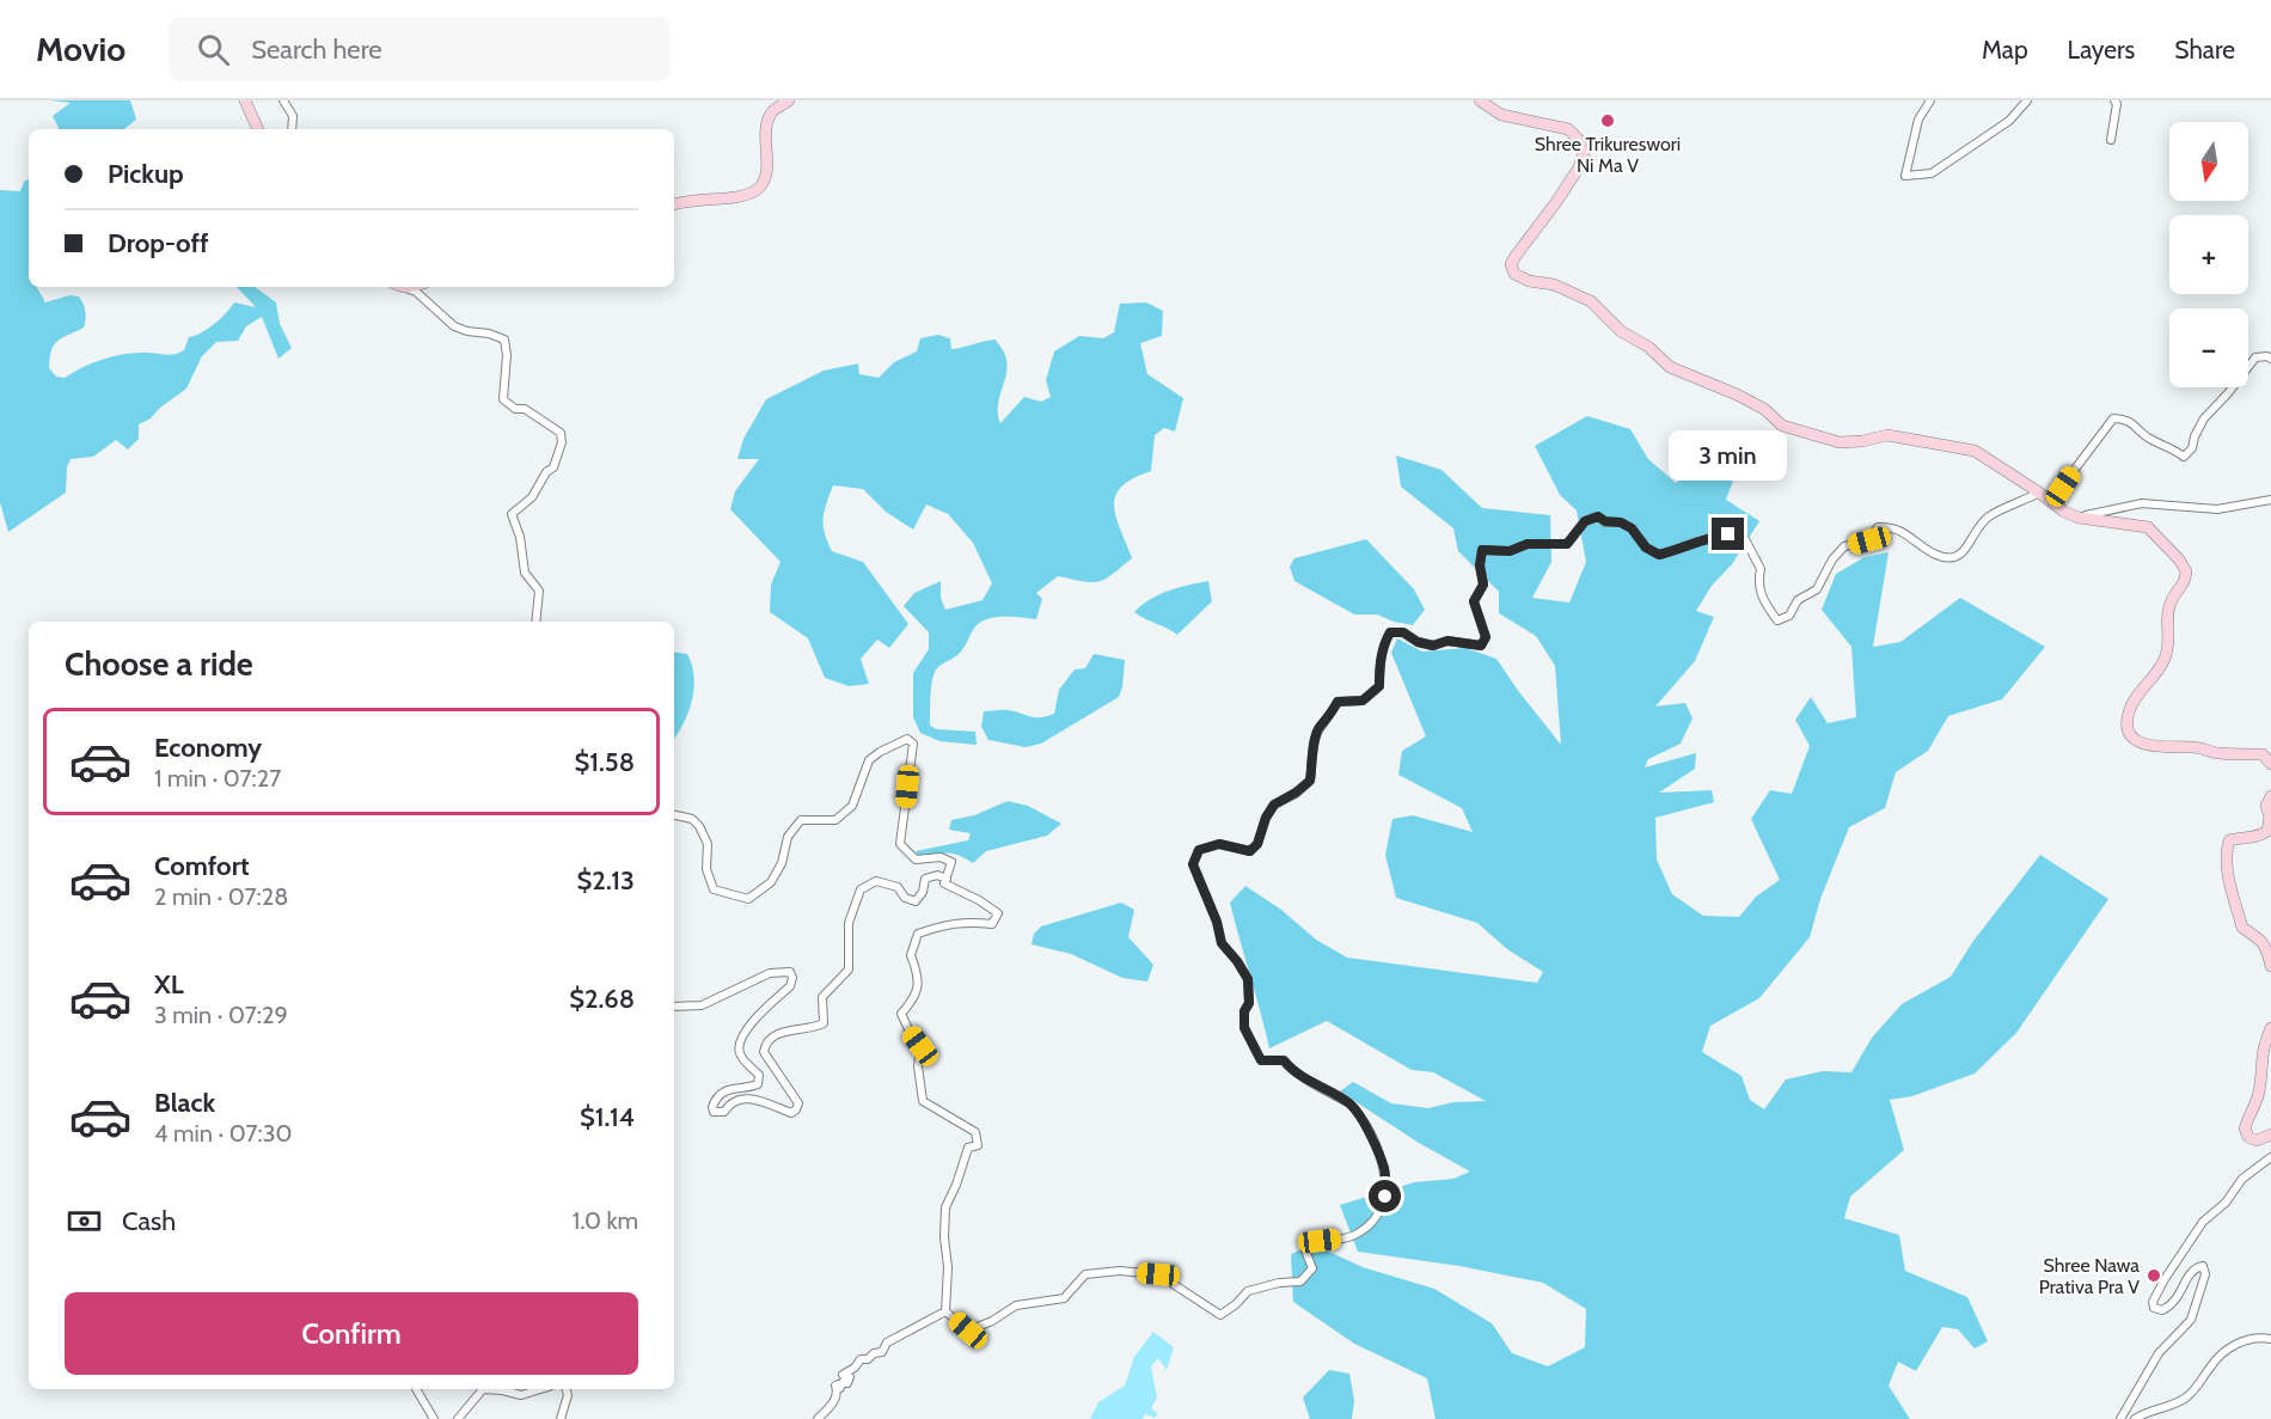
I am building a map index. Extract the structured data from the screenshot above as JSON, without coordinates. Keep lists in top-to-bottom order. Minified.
{"places":["Shree Trikureswori Ni Ma V","Shree Nawa Prativa Pra V"],"north":"bottom","page":{"header":"Movio","search":"Search here","nav":["Map","Layers","Share"],"map_buttons":["+","−"],"banner":["Pickup","Drop-off"],"bubble":"3 min","heading":"Choose a ride","list":[{"name":"Economy","note":"1 min · 07:27","value":"$1.58"},{"name":"Comfort","note":"2 min · 07:28","value":"$2.13"},{"name":"XL","note":"3 min · 07:29","value":"$2.68"},{"name":"Black","note":"4 min · 07:30","value":"$1.14"}],"pay":["Cash","1.0 km"],"buttons":"Confirm"}}
